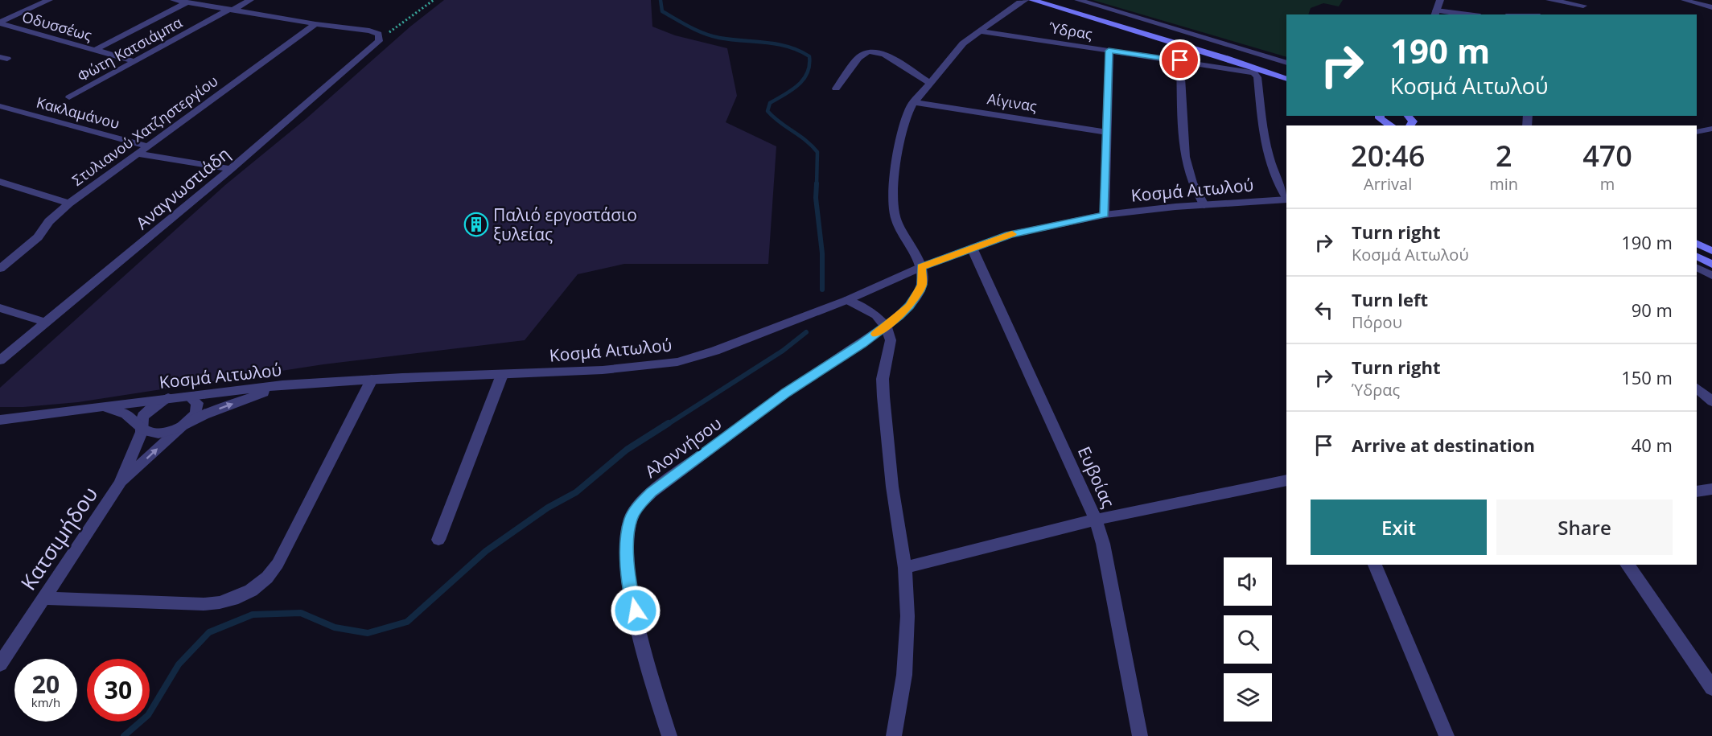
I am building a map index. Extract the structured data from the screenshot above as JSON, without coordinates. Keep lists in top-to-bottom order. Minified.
{"streets":{"street":["Οδυσσέως","Ύδρας","Φώτη Κατσιάμπα","Αίγινας","Κακλαμάνου","Στυλιανού Χατζηστεργίου","Αναγνωστιάδη","Κοσμά Αιτωλού","Αλοννήσου","Ευβοίας","Κατσιμήδου"]},"crossings":[["Οδυσσέως","Φώτη Κατσιάμπα"],["Κακλαμάνου","Στυλιανού Χατζηστεργίου"],["Κοσμά Αιτωλού","Αλοννήσου"],["Κοσμά Αιτωλού","Ευβοίας"]],"places":{"building":["Παλιό εργοστάσιο ξυλείας"]},"page":{"turn":["190 m","Κοσμά Αιτωλού"],"eta":["20:46","Arrival","2","min","470","m"],"list":[{"name":"Turn right","note":"Κοσμά Αιτωλού","value":"190 m"},{"name":"Turn left","note":"Πόρου","value":"90 m"},{"name":"Turn right","note":"Ύδρας","value":"150 m"},{"name":"Arrive at destination","value":"40 m"}],"buttons":["Exit","Share"],"speed":"20 km/h","limit":"30"}}
